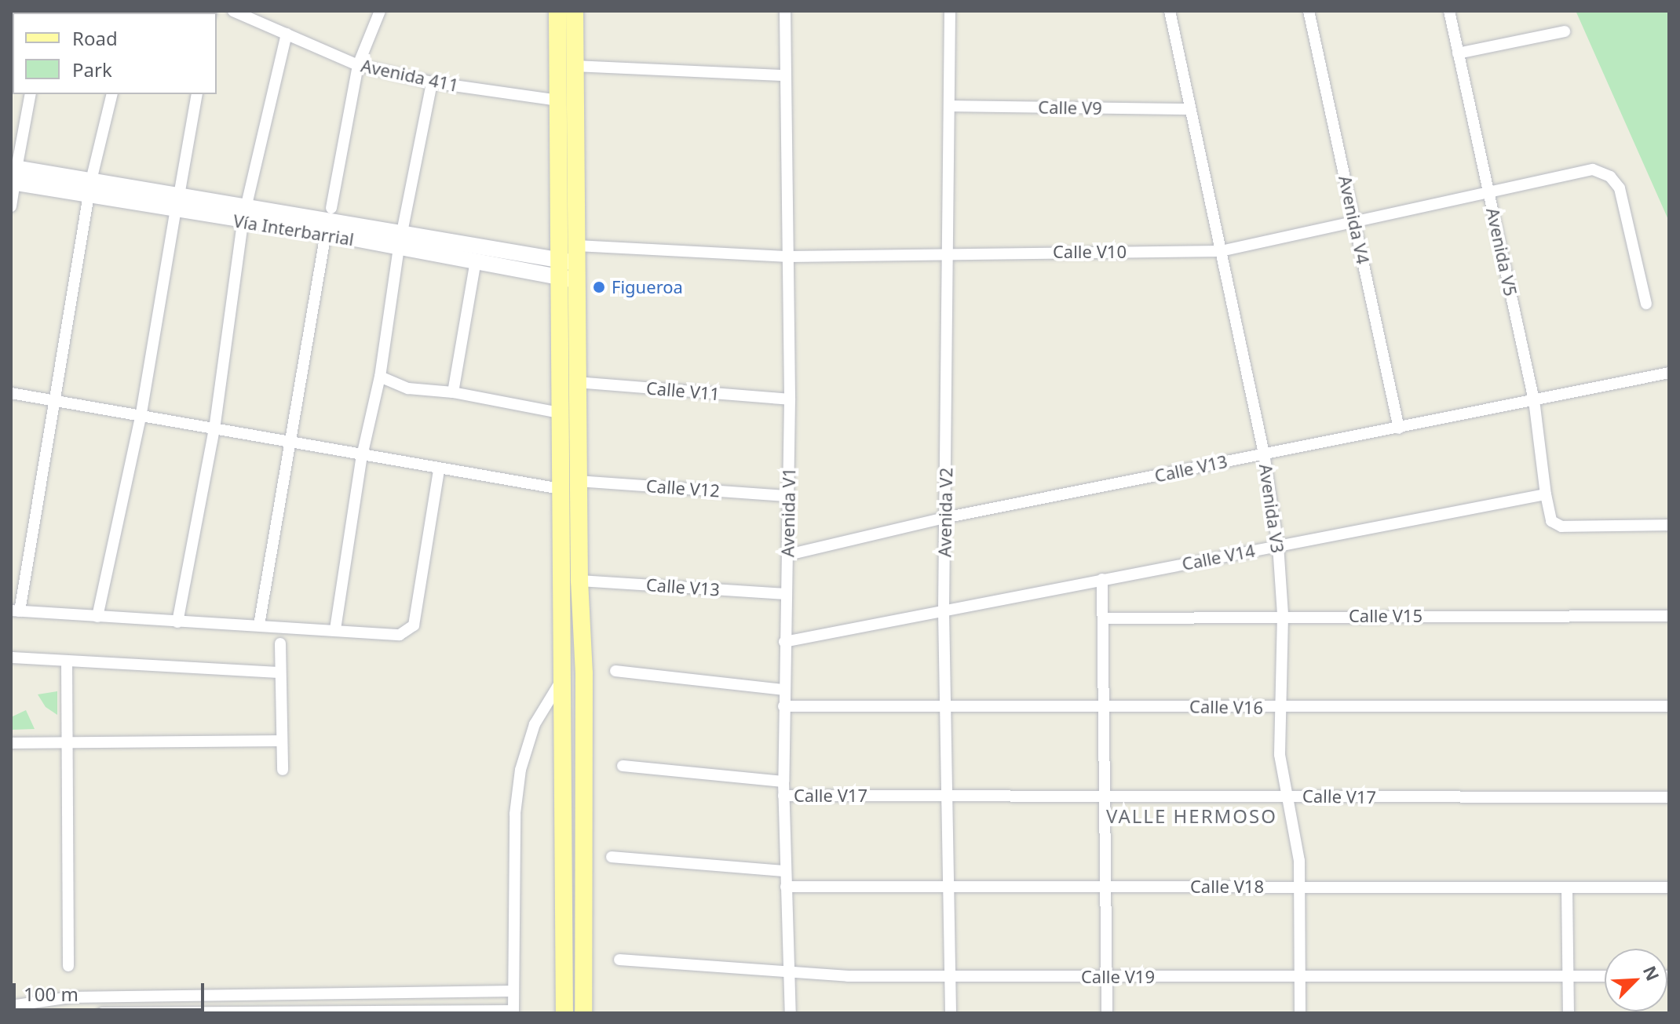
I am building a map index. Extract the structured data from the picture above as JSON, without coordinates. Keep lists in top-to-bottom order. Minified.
{"streets":{"main road":["Vía Interbarrial"],"street":["Avenida 411","Calle V9","Avenida V4","Calle V10","Avenida V5","Calle V11","Calle V13","Calle V12","Avenida V3","Avenida V1","Avenida V2","Calle V14","Calle V15","Calle V16","Calle V17","Calle V18","Calle V19"]},"crossings":[["Calle V9","Avenida V3"],["Calle V9","Avenida V2"],["Avenida V4","Calle V10"],["Avenida V4","Calle V13"],["Vía Interbarrial","Calle V10"],["Calle V10","Avenida V5"],["Calle V10","Avenida V3"],["Calle V10","Avenida V1"],["Calle V10","Avenida V2"],["Avenida V5","Calle V13"],["Avenida V5","Calle V14"],["Calle V11","Avenida V1"],["Calle V13","Avenida V3"],["Calle V13","Avenida V1"],["Calle V13","Avenida V2"],["Calle V12","Avenida V1"],["Avenida V3","Calle V14"],["Avenida V3","Calle V15"],["Avenida V3","Calle V16"],["Avenida V3","Calle V17"],["Avenida V3","Calle V18"],["Avenida V3","Calle V19"],["Avenida V1","Calle V14"],["Avenida V1","Calle V16"],["Avenida V1","Calle V17"],["Avenida V1","Calle V18"],["Avenida V1","Calle V19"],["Avenida V2","Calle V14"],["Avenida V2","Calle V16"],["Avenida V2","Calle V17"],["Avenida V2","Calle V18"],["Avenida V2","Calle V19"]],"districts":["VALLE HERMOSO"],"places":["Figueroa"],"legend":["Road","Park"],"scale_bar":"100 m","north":"top right"}
